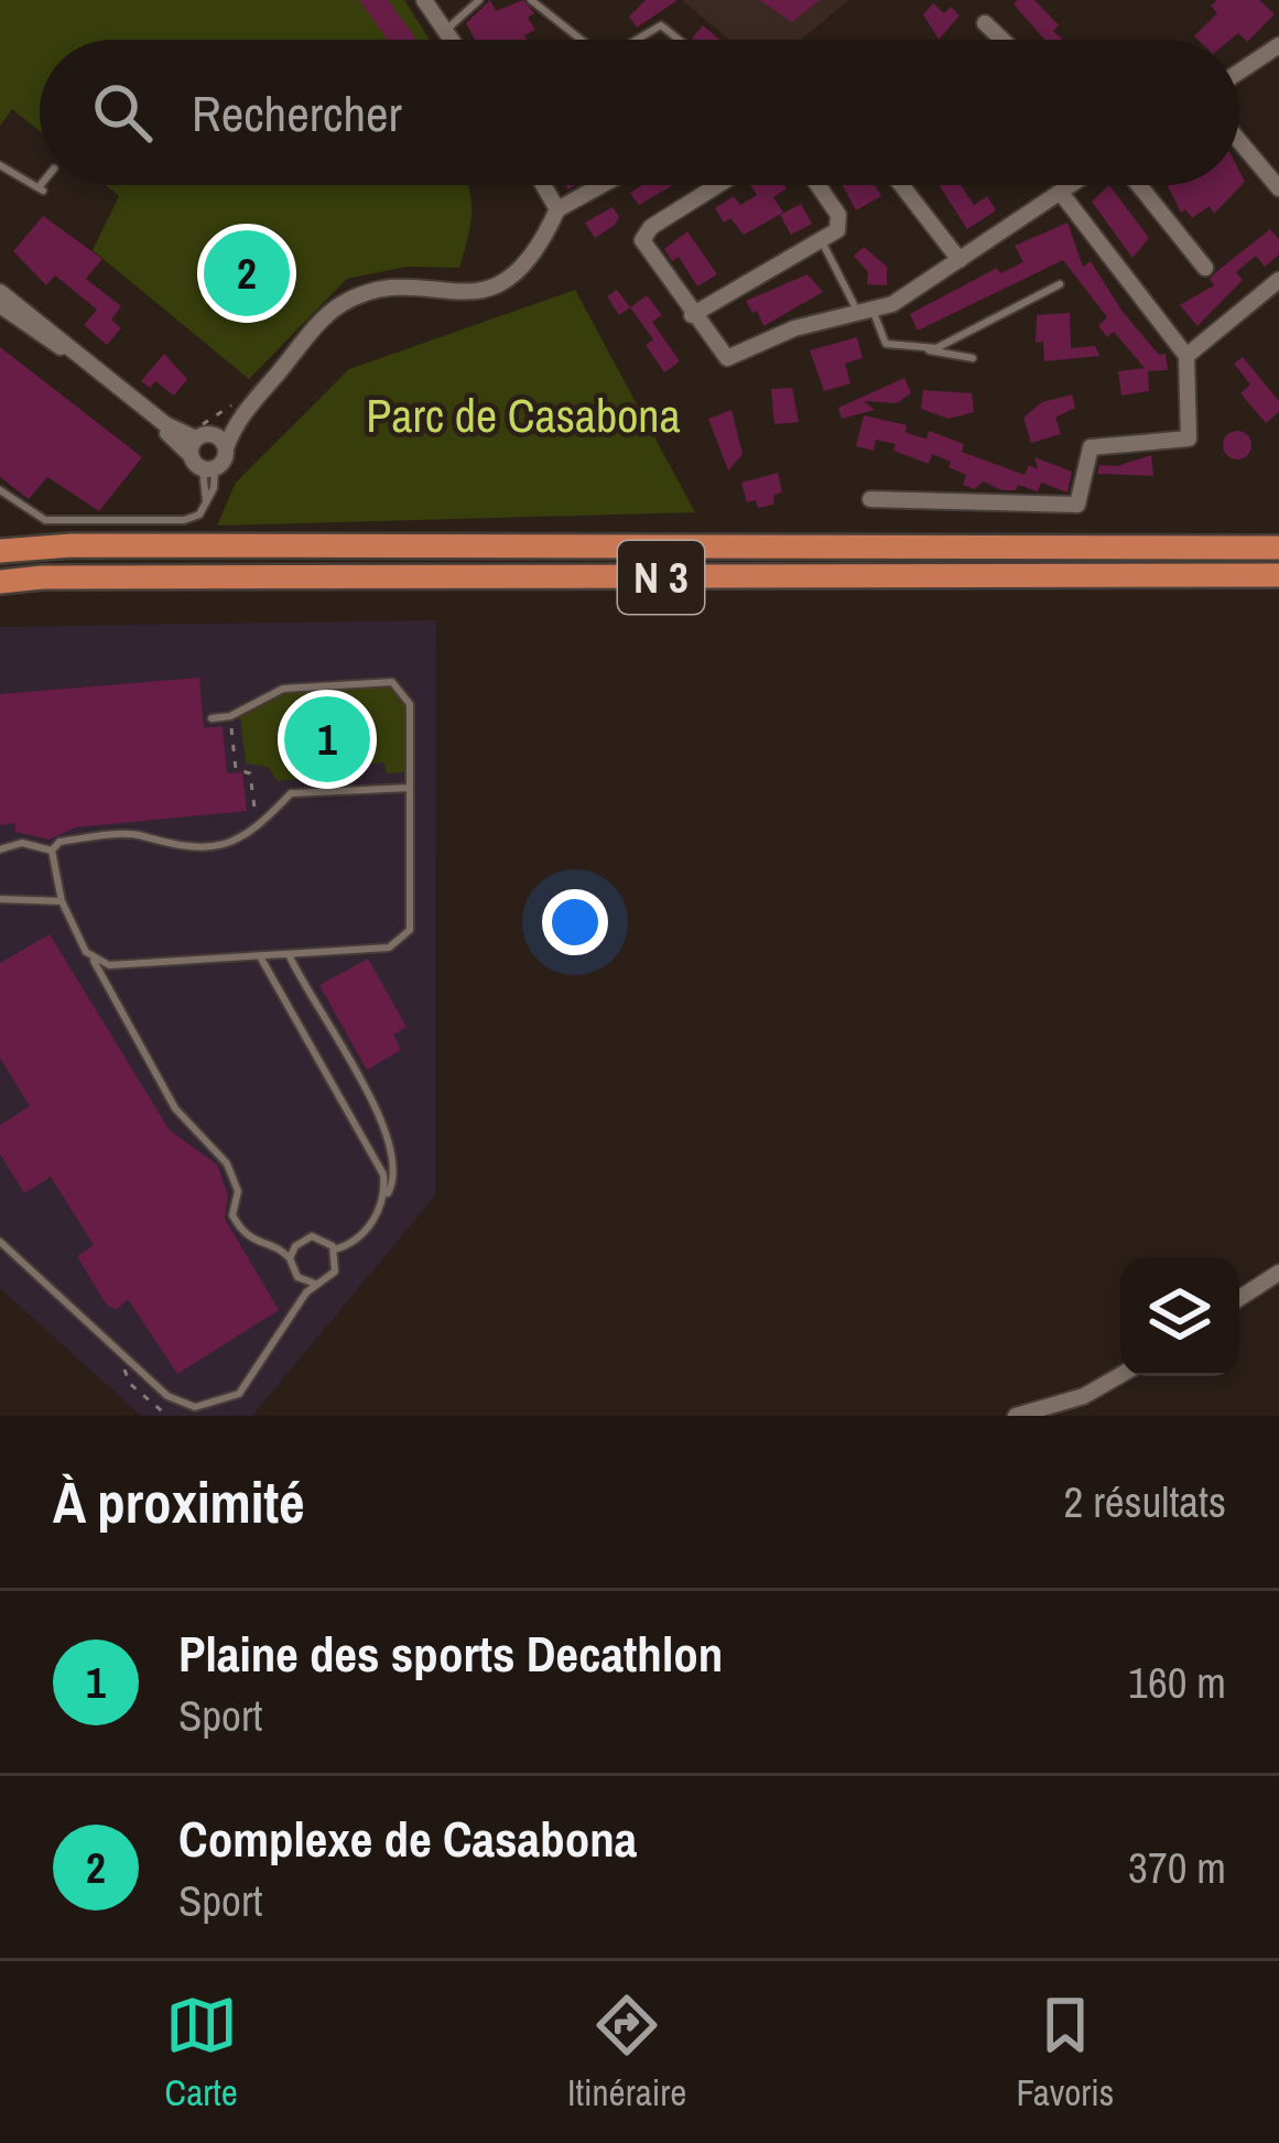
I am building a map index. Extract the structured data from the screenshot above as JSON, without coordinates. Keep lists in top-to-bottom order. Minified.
{"streets":{"highway":["N 3"]},"parks":["Parc de Casabona"],"page":{"search":"Rechercher","pins":["2","1"],"heading":["À proximité","2 résultats"],"list":[{"mark":"1","name":"Plaine des sports Decathlon","note":"Sport","value":"160 m"},{"mark":"2","name":"Complexe de Casabona","note":"Sport","value":"370 m"}],"nav":["Carte","Itinéraire","Favoris"]}}
